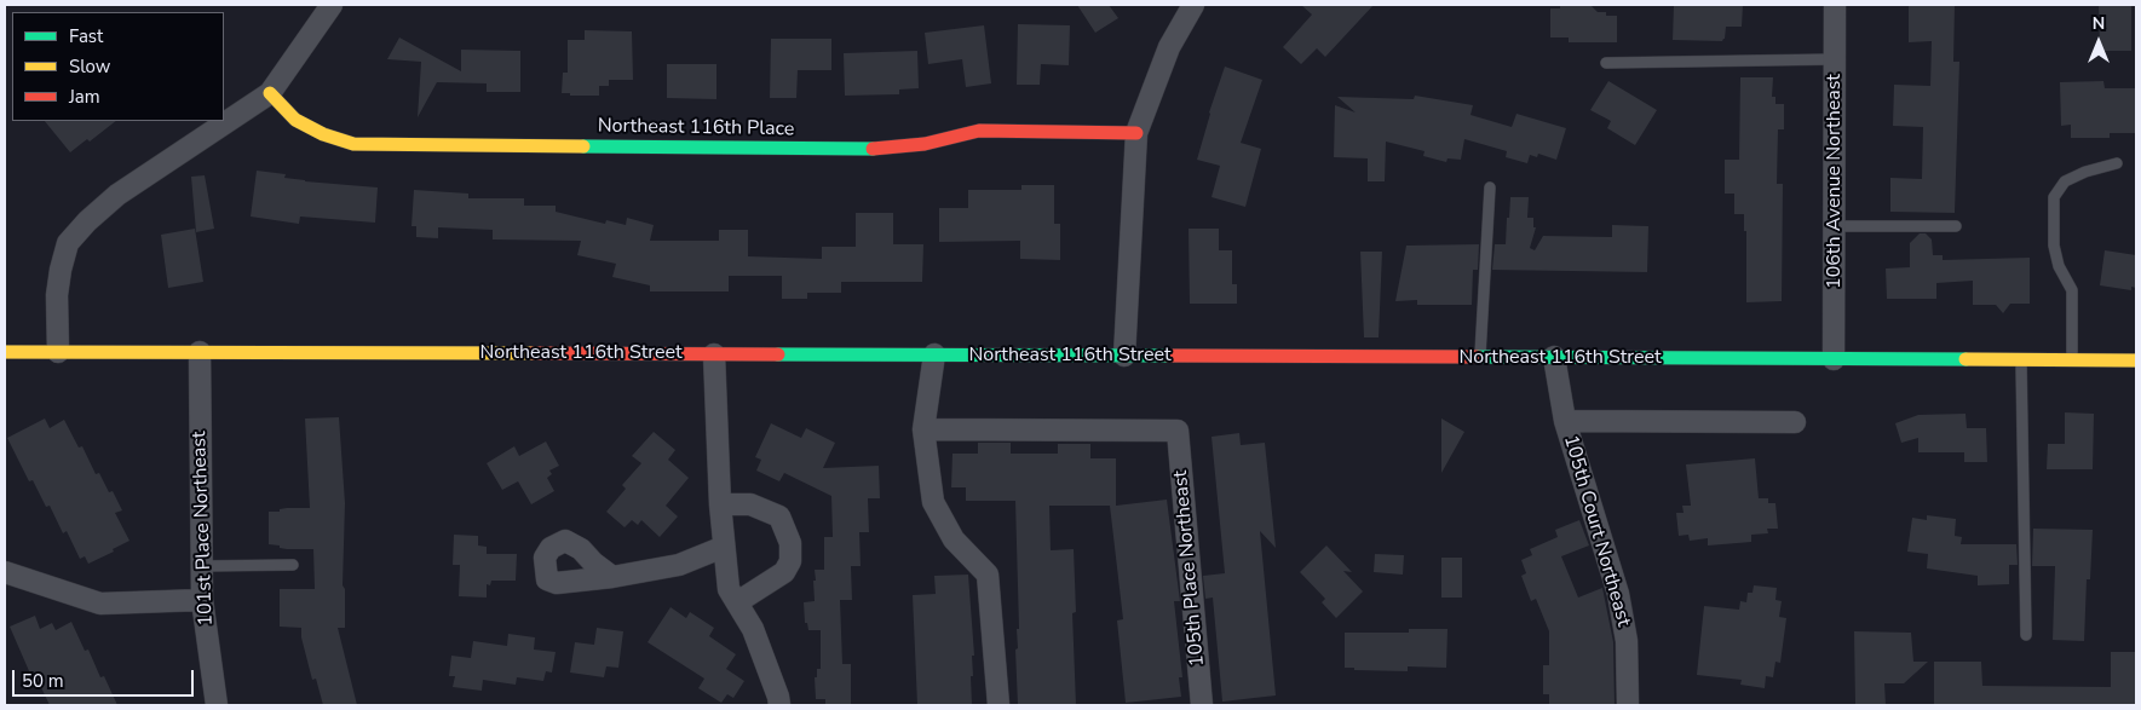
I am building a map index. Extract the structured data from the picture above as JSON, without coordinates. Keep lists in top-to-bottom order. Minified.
{"streets":{"street":["Northeast 116th Place","106th Avenue Northeast","Northeast 116th Street","101st Place Northeast","105th Court Northeast","105th Place Northeast"]},"crossings":[["106th Avenue Northeast","Northeast 116th Street"],["Northeast 116th Street","101st Place Northeast"],["Northeast 116th Street","105th Court Northeast"]],"legend":["Fast","Slow","Jam"],"scale_bar":"50 m","north":"top"}
